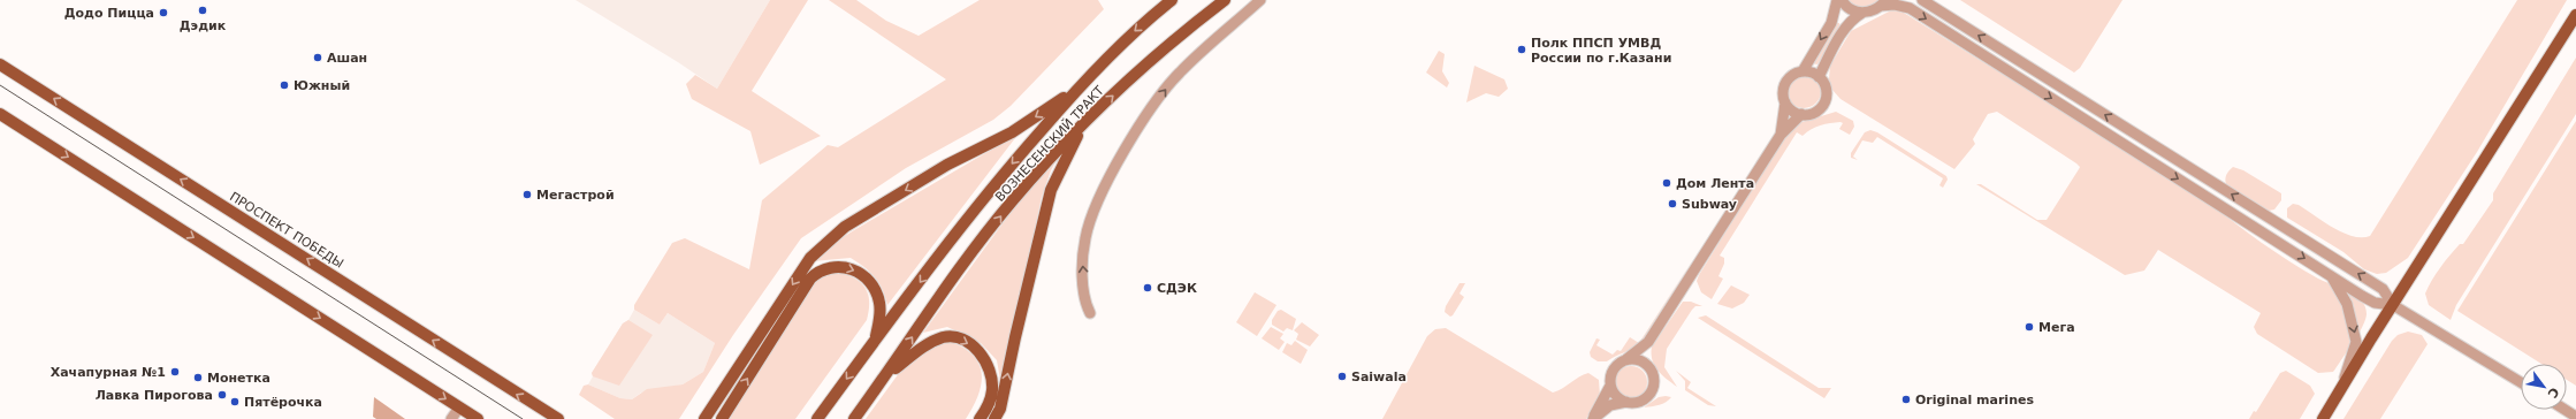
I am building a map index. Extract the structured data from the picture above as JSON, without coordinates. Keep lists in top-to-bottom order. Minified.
{"streets":{"main road":["ВОЗНЕСЕНСКИЙ ТРАКТ","ПРОСПЕКТ ПОБЕДЫ"]},"places":["Дэдик","Додо Пицца","Полк ППСП УМВД России по г.Казани","Ашан","Южный","Дом Лента","Мегастрой","Subway","СДЭК","Мега","Хачапурная №1","Saiwala","Монетка","Лавка Пирогова","Original marines","Пятёрочка"],"north":"bottom right"}
